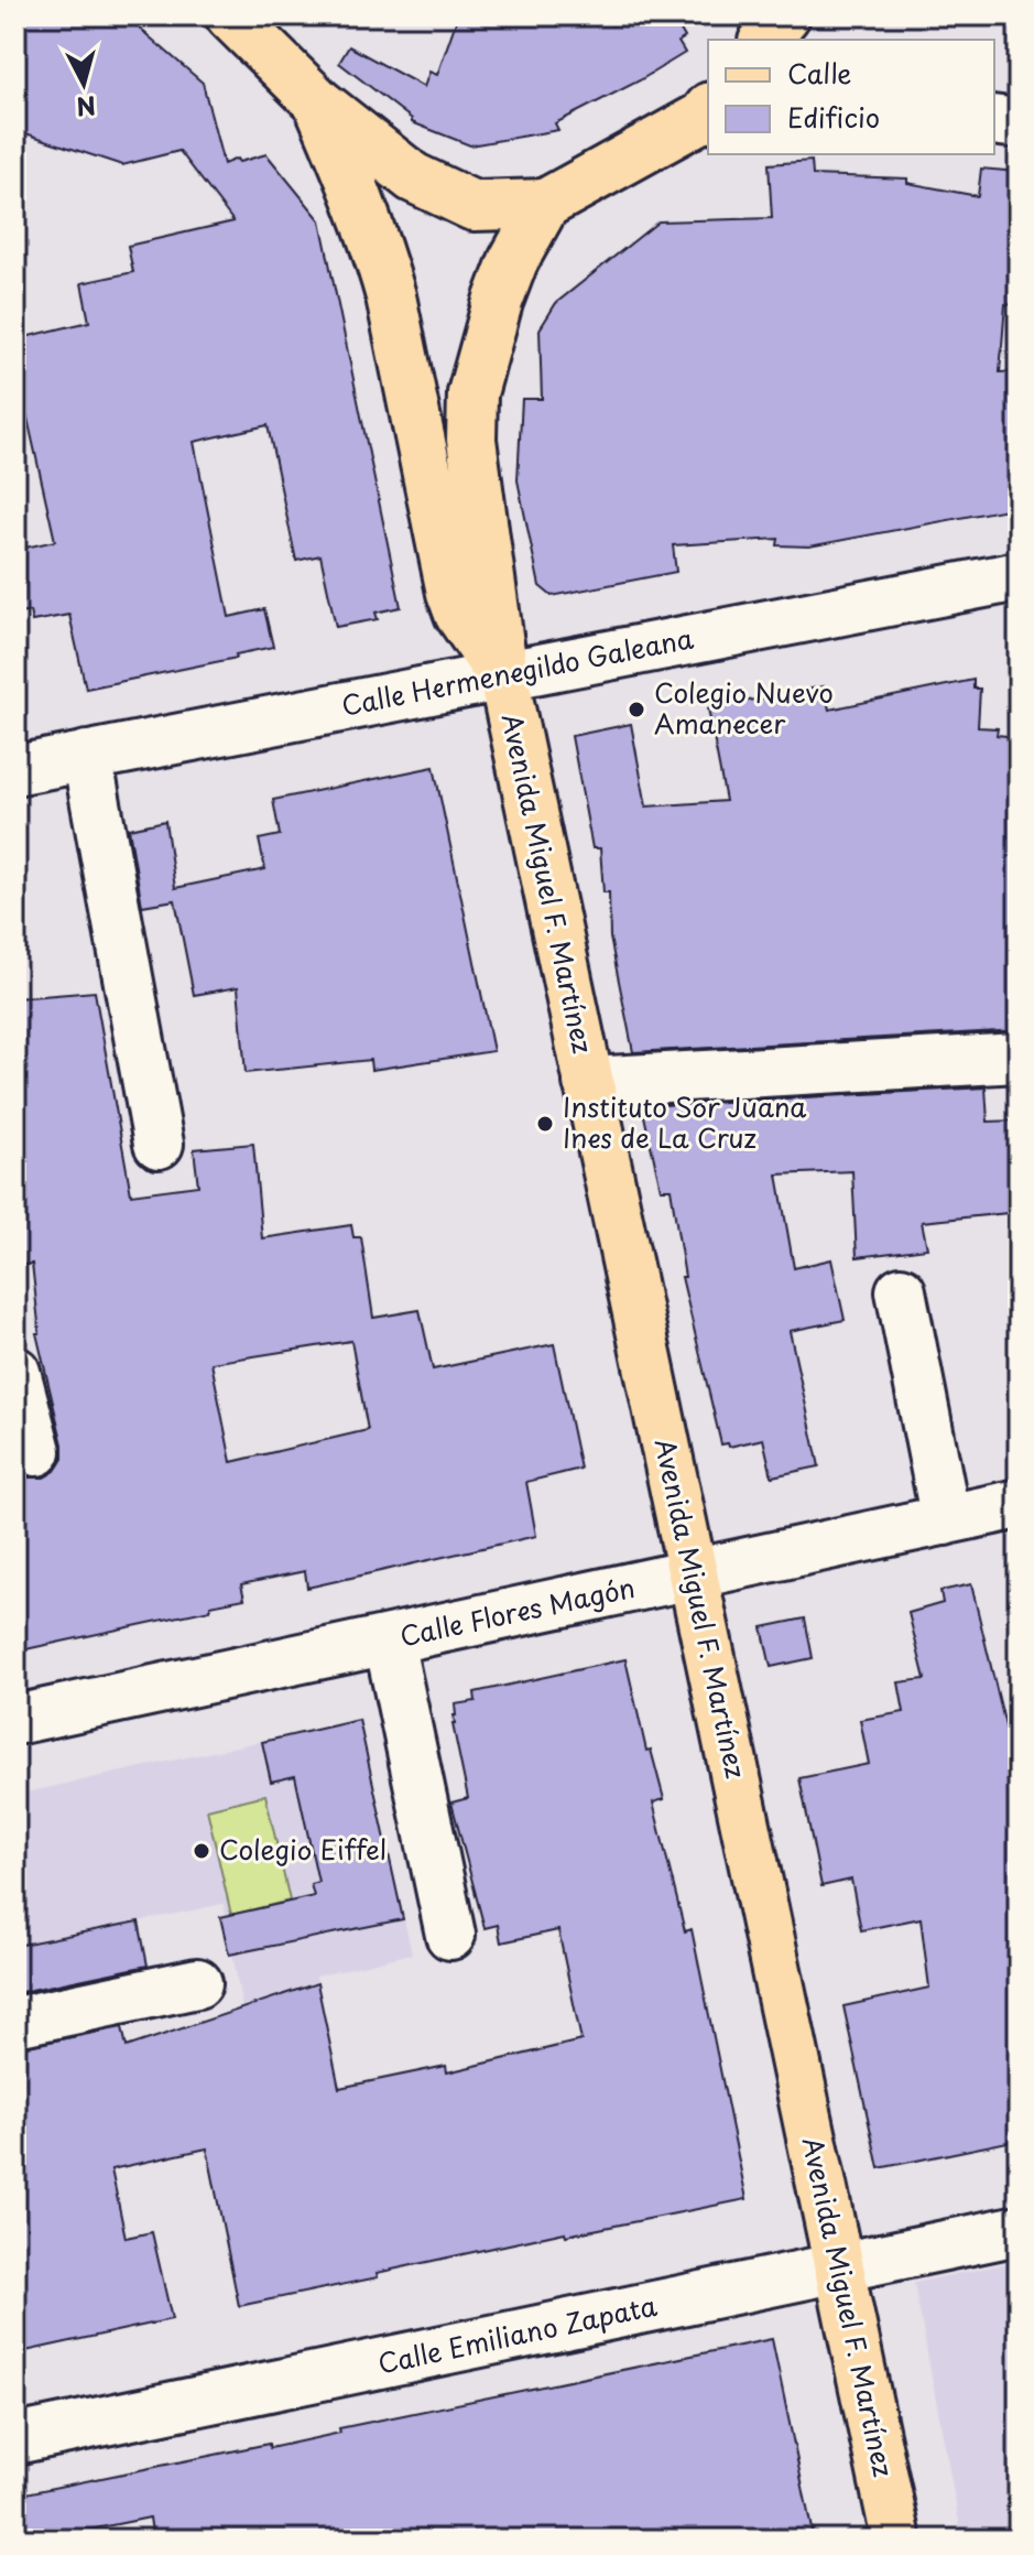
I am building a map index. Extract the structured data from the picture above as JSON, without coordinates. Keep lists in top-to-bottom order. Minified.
{"streets":{"main road":["Avenida Miguel F. Martínez"],"street":["Calle Hermenegildo Galeana","Calle Flores Magón","Calle Emiliano Zapata"]},"crossings":[["Calle Hermenegildo Galeana","Avenida Miguel F. Martínez"],["Avenida Miguel F. Martínez","Calle Flores Magón"],["Avenida Miguel F. Martínez","Calle Emiliano Zapata"]],"places":["Colegio Nuevo Amanecer","Instituto Sor Juana Ines de La Cruz","Colegio Eiffel"],"legend":["Calle","Edificio"],"north":"bottom"}
